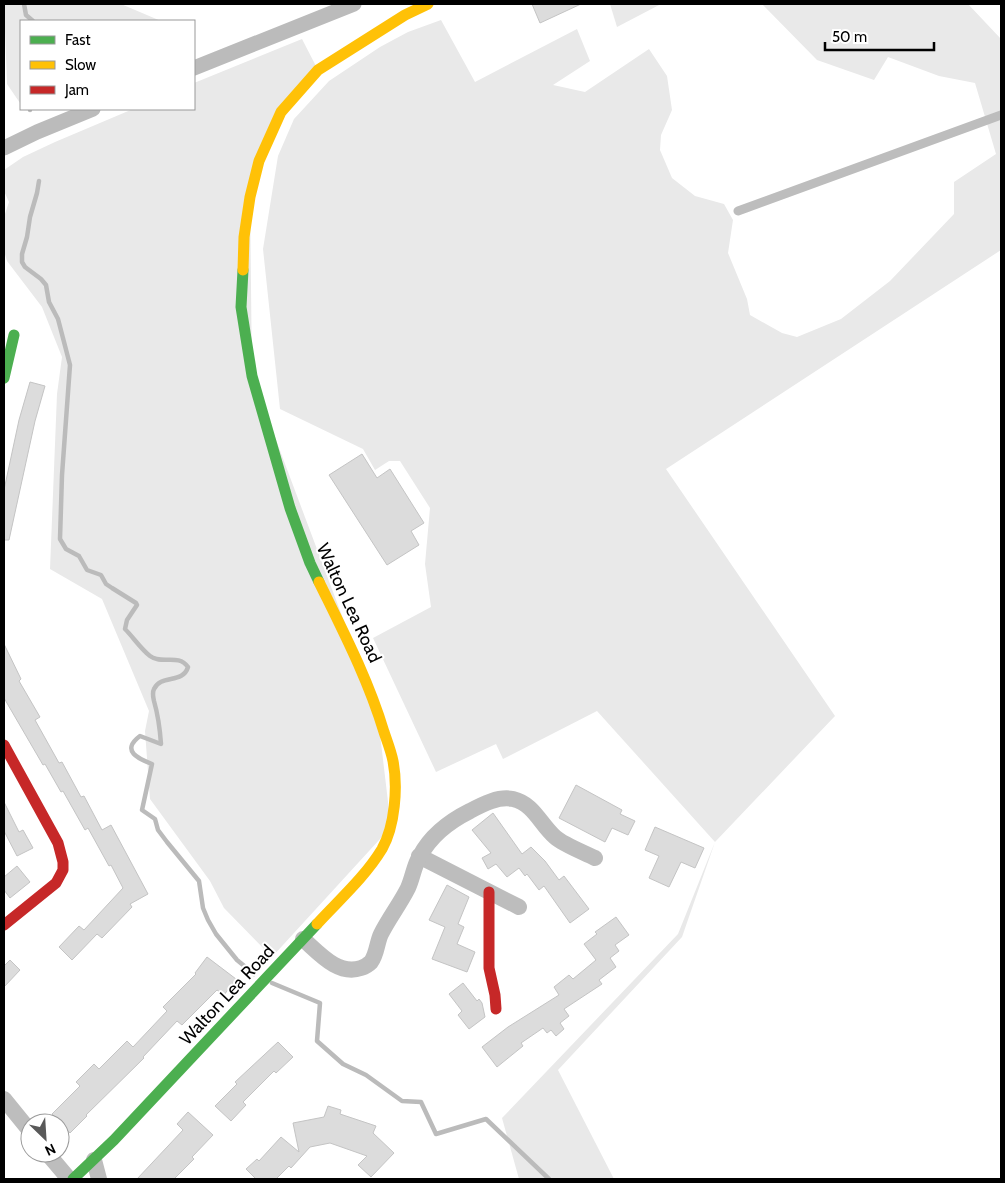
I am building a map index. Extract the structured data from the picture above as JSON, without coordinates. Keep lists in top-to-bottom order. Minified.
{"streets":{"street":["Walton Lea Road"]},"legend":["Fast","Slow","Jam"],"scale_bar":"50 m","north":"bottom right"}
